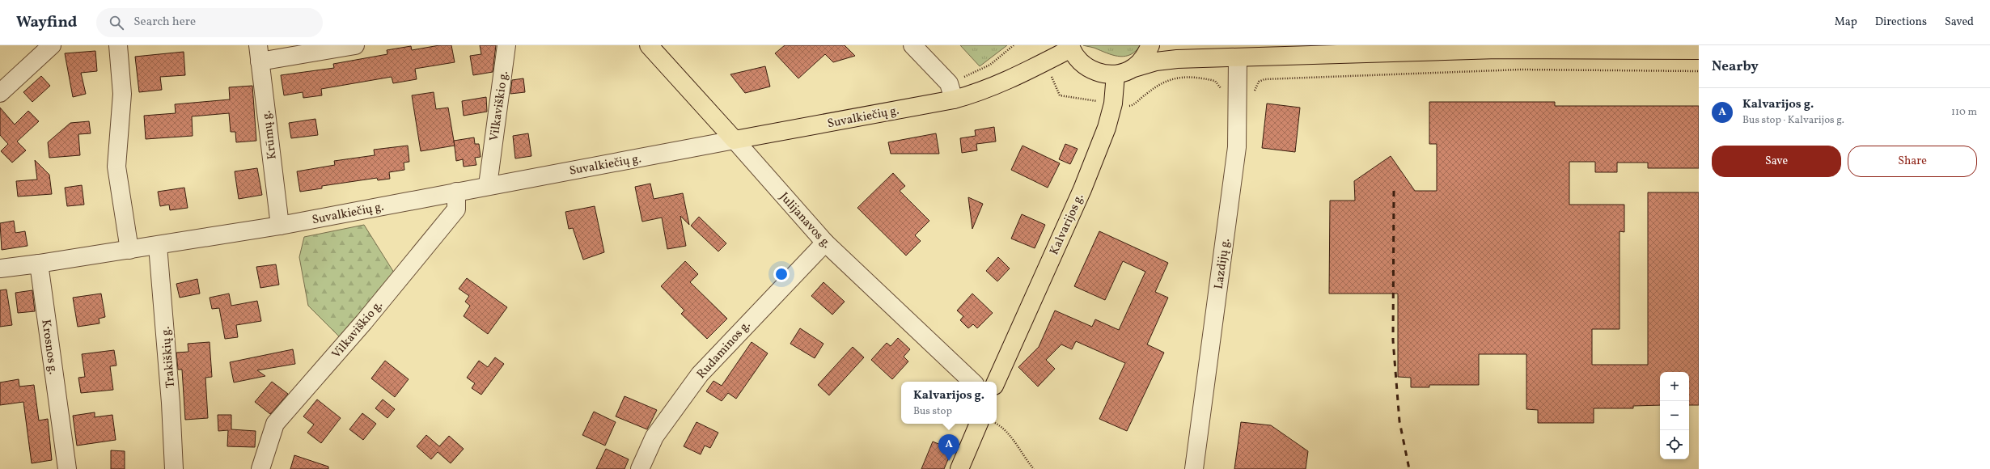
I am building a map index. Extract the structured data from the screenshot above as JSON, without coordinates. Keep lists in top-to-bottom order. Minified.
{"streets":{"main road":["Suvalkiečių g.","Julijanavos g.","Kalvarijos g."],"street":["Vilkaviškio g.","Krūmų g.","Lazdijų g.","Krosnos g.","Rudaminos g.","Trakiškių g."]},"crossings":[["Vilkaviškio g.","Suvalkiečių g."],["Suvalkiečių g.","Krūmų g."],["Suvalkiečių g.","Julijanavos g."],["Suvalkiečių g.","Krosnos g."],["Suvalkiečių g.","Trakiškių g."],["Julijanavos g.","Rudaminos g."]],"page":{"header":"Wayfind","search":"Search here","nav":["Map","Directions","Saved"],"heading":"Nearby","list":[{"mark":"A","name":"Kalvarijos g.","note":"Bus stop · Kalvarijos g.","value":"110 m"}],"buttons":["Save","Share"],"map_buttons":["+","−"],"popup":["Kalvarijos g.","Bus stop"],"pins":"A"}}
